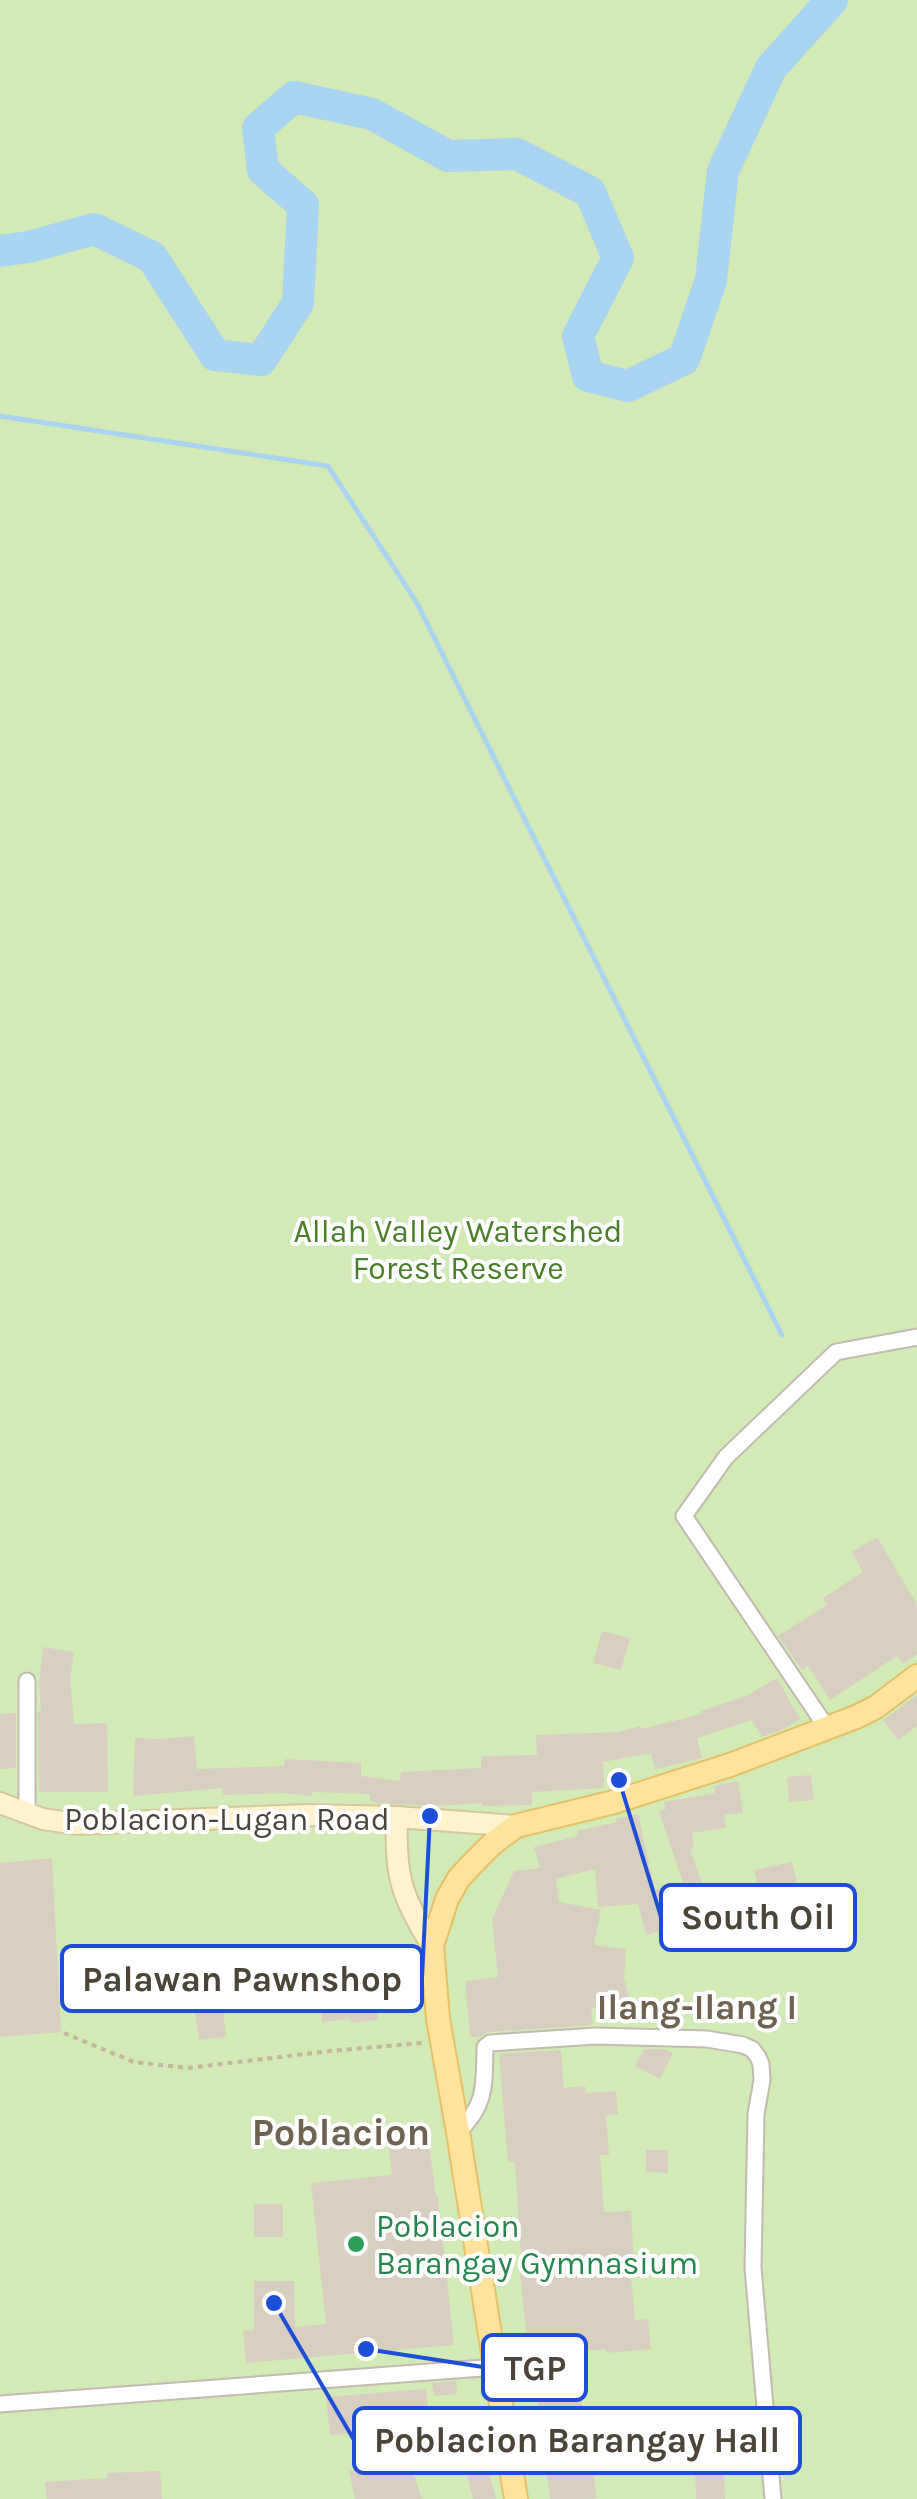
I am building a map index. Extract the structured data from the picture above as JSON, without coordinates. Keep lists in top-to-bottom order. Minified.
{"streets":{"main road":["Poblacion-Lugan Road"]},"districts":["Ilang-Ilang I","Poblacion"],"parks":["Allah Valley Watershed Forest Reserve"],"places":["South Oil","Palawan Pawnshop","Poblacion Barangay Gymnasium","Poblacion Barangay Hall","TGP"]}
